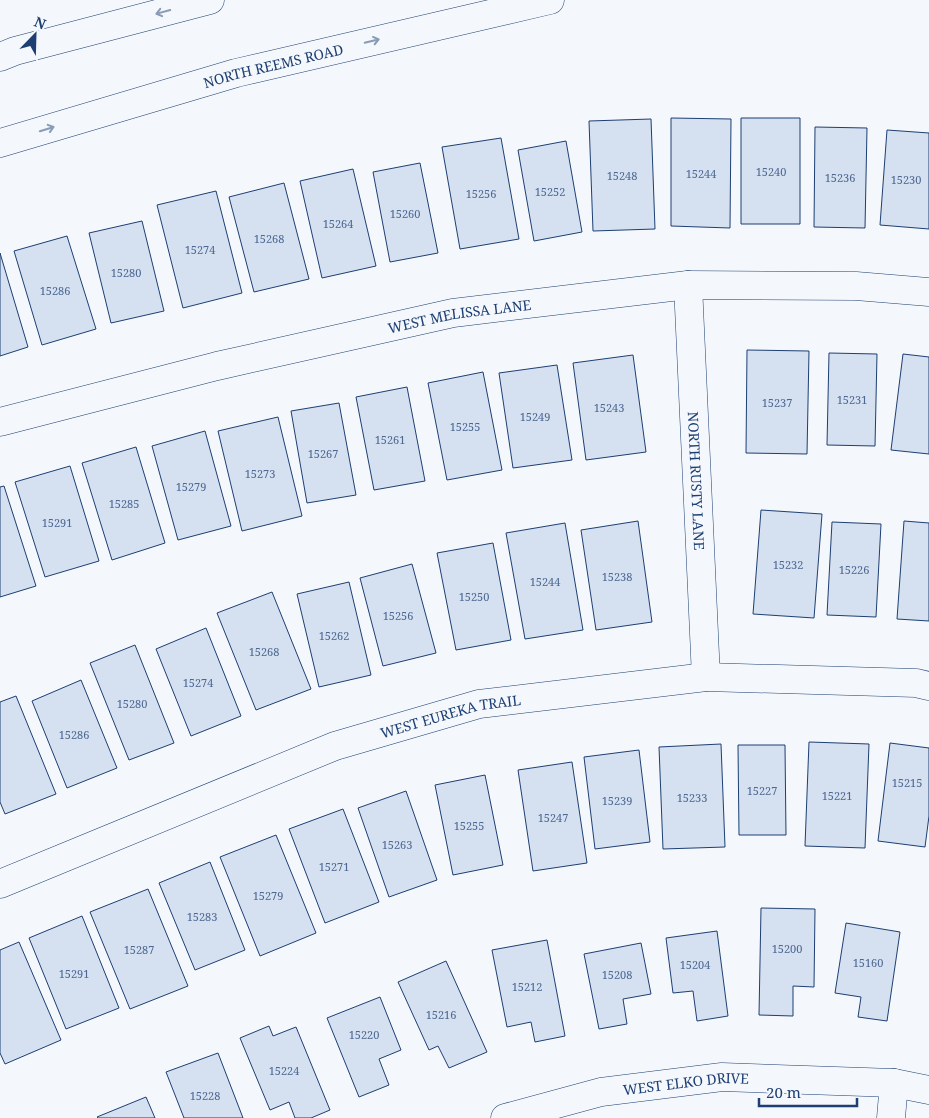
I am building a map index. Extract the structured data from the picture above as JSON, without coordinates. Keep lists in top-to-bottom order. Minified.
{"streets":{"street":["NORTH REEMS ROAD","WEST MELISSA LANE","NORTH RUSTY LANE","WEST EUREKA TRAIL","WEST ELKO DRIVE"]},"crossings":[["WEST MELISSA LANE","NORTH RUSTY LANE"],["NORTH RUSTY LANE","WEST EUREKA TRAIL"]],"house_numbers":["15240","15244","15248","15236","15230","15252","15256","15260","15264","15268","15274","15280","15286","15231","15237","15243","15249","15255","15261","15267","15273","15279","15285","15291","15232","15226","15238","15244","15250","15256","15262","15268","15274","15280","15286","15215","15227","15221","15233","15239","15247","15255","15263","15271","15279","15283","15200","15287","15160","15204","15291","15208","15212","15216","15220","15224","15228"],"scale_bar":"20 m","north":"top right"}
